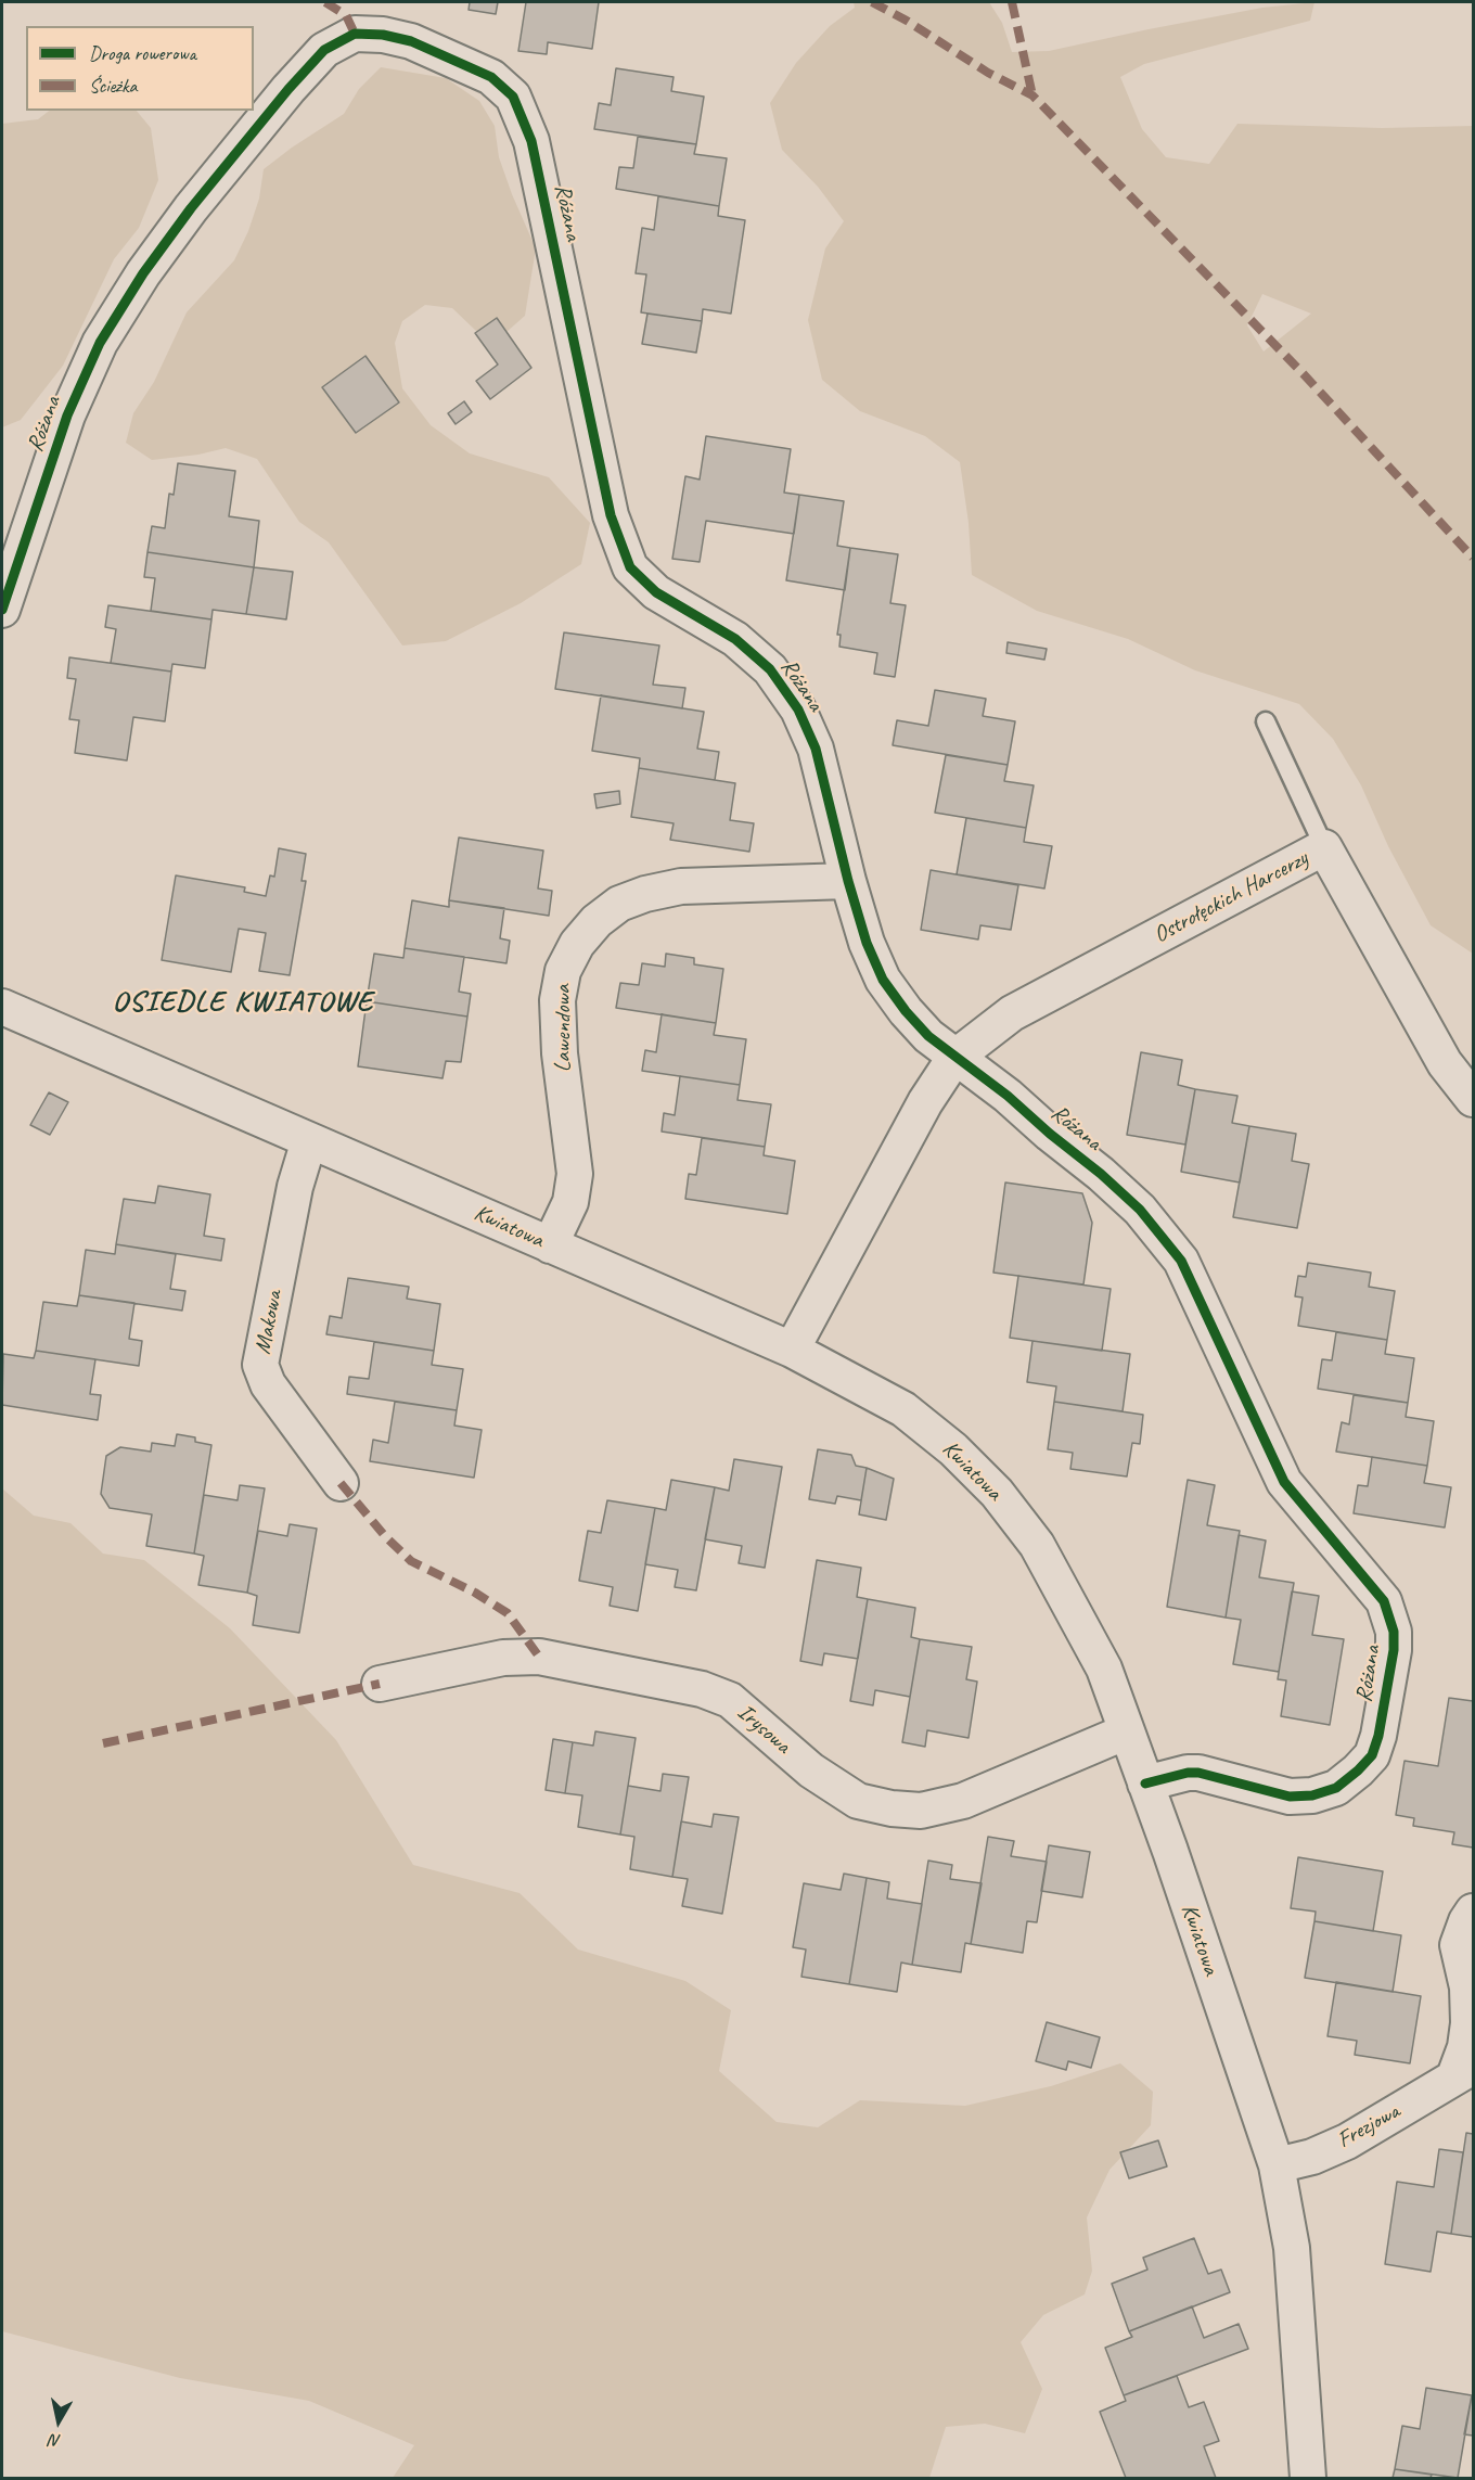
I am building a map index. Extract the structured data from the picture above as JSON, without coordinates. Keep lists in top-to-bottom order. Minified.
{"streets":{"street":["Różana","Ostrołęckich Harcerzy","Lawendowa","Kwiatowa","Makowa","Irysowa","Frezjowa"]},"crossings":[["Różana","Ostrołęckich Harcerzy"],["Różana","Lawendowa"],["Różana","Kwiatowa"],["Ostrołęckich Harcerzy","Kwiatowa"],["Lawendowa","Kwiatowa"],["Kwiatowa","Makowa"],["Kwiatowa","Irysowa"],["Kwiatowa","Frezjowa"]],"districts":["OSIEDLE KWIATOWE"],"legend":["Droga rowerowa","Ścieżka"],"north":"bottom"}
